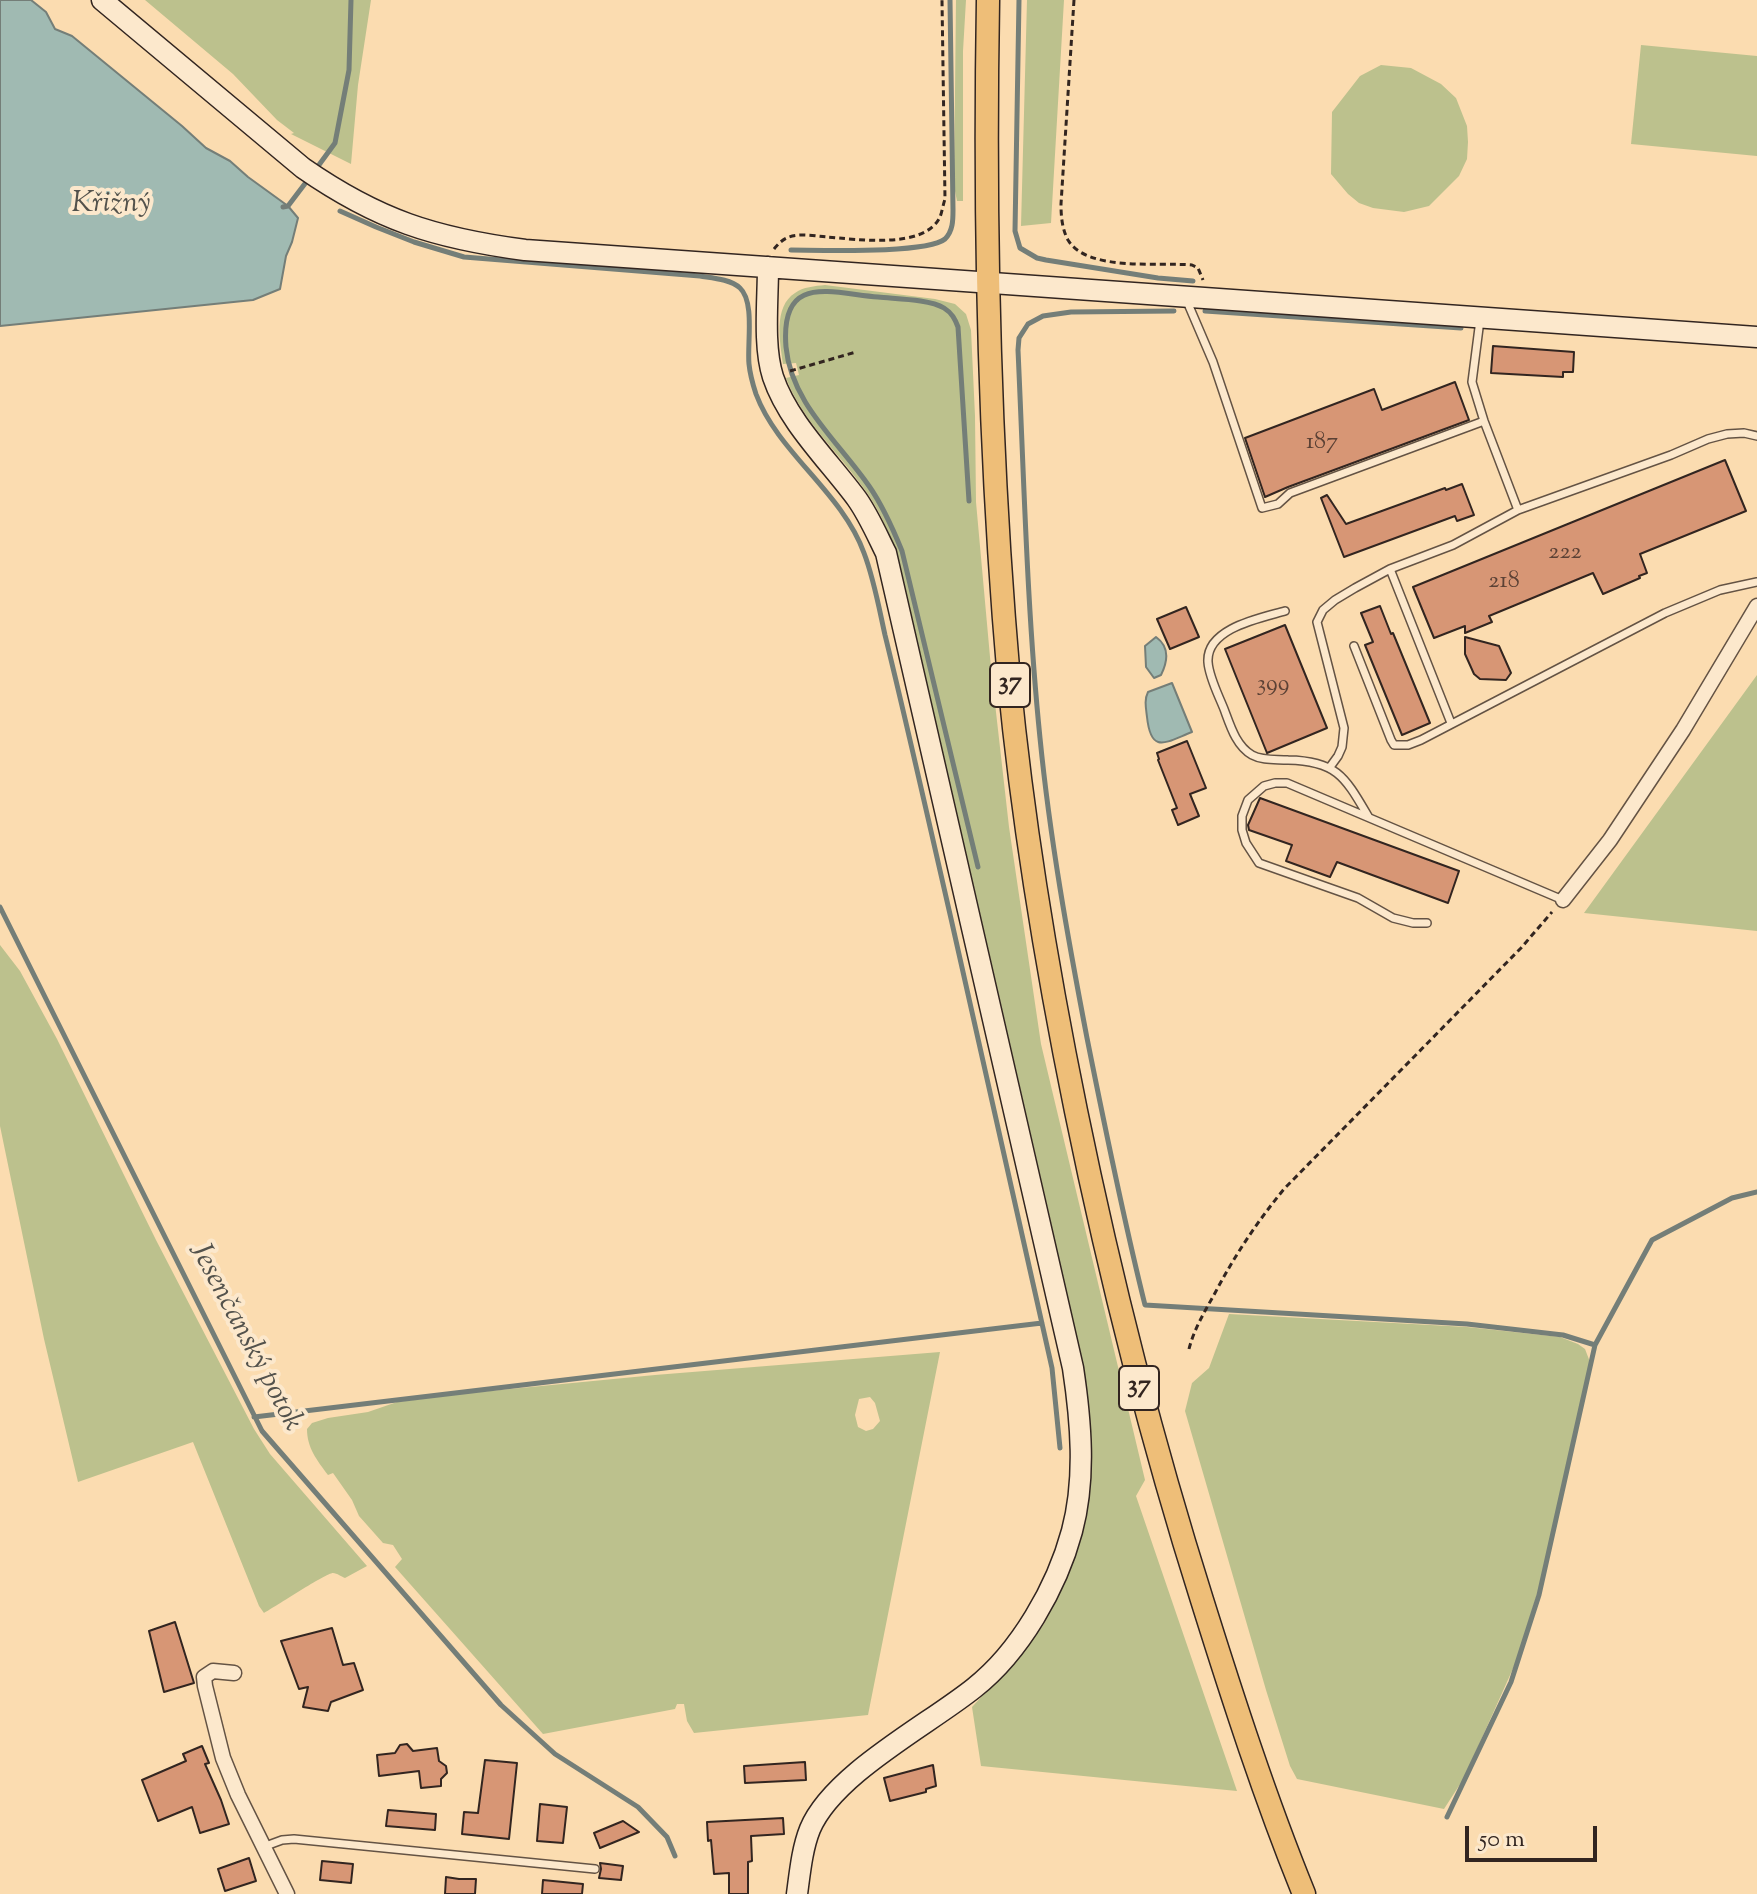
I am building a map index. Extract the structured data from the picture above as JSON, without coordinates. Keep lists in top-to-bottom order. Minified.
{"streets":{"main road":["37"]},"water":["Křižný","Jesenčanský potok"],"house_numbers":["187","222","218","399"],"scale_bar":"50 m"}
